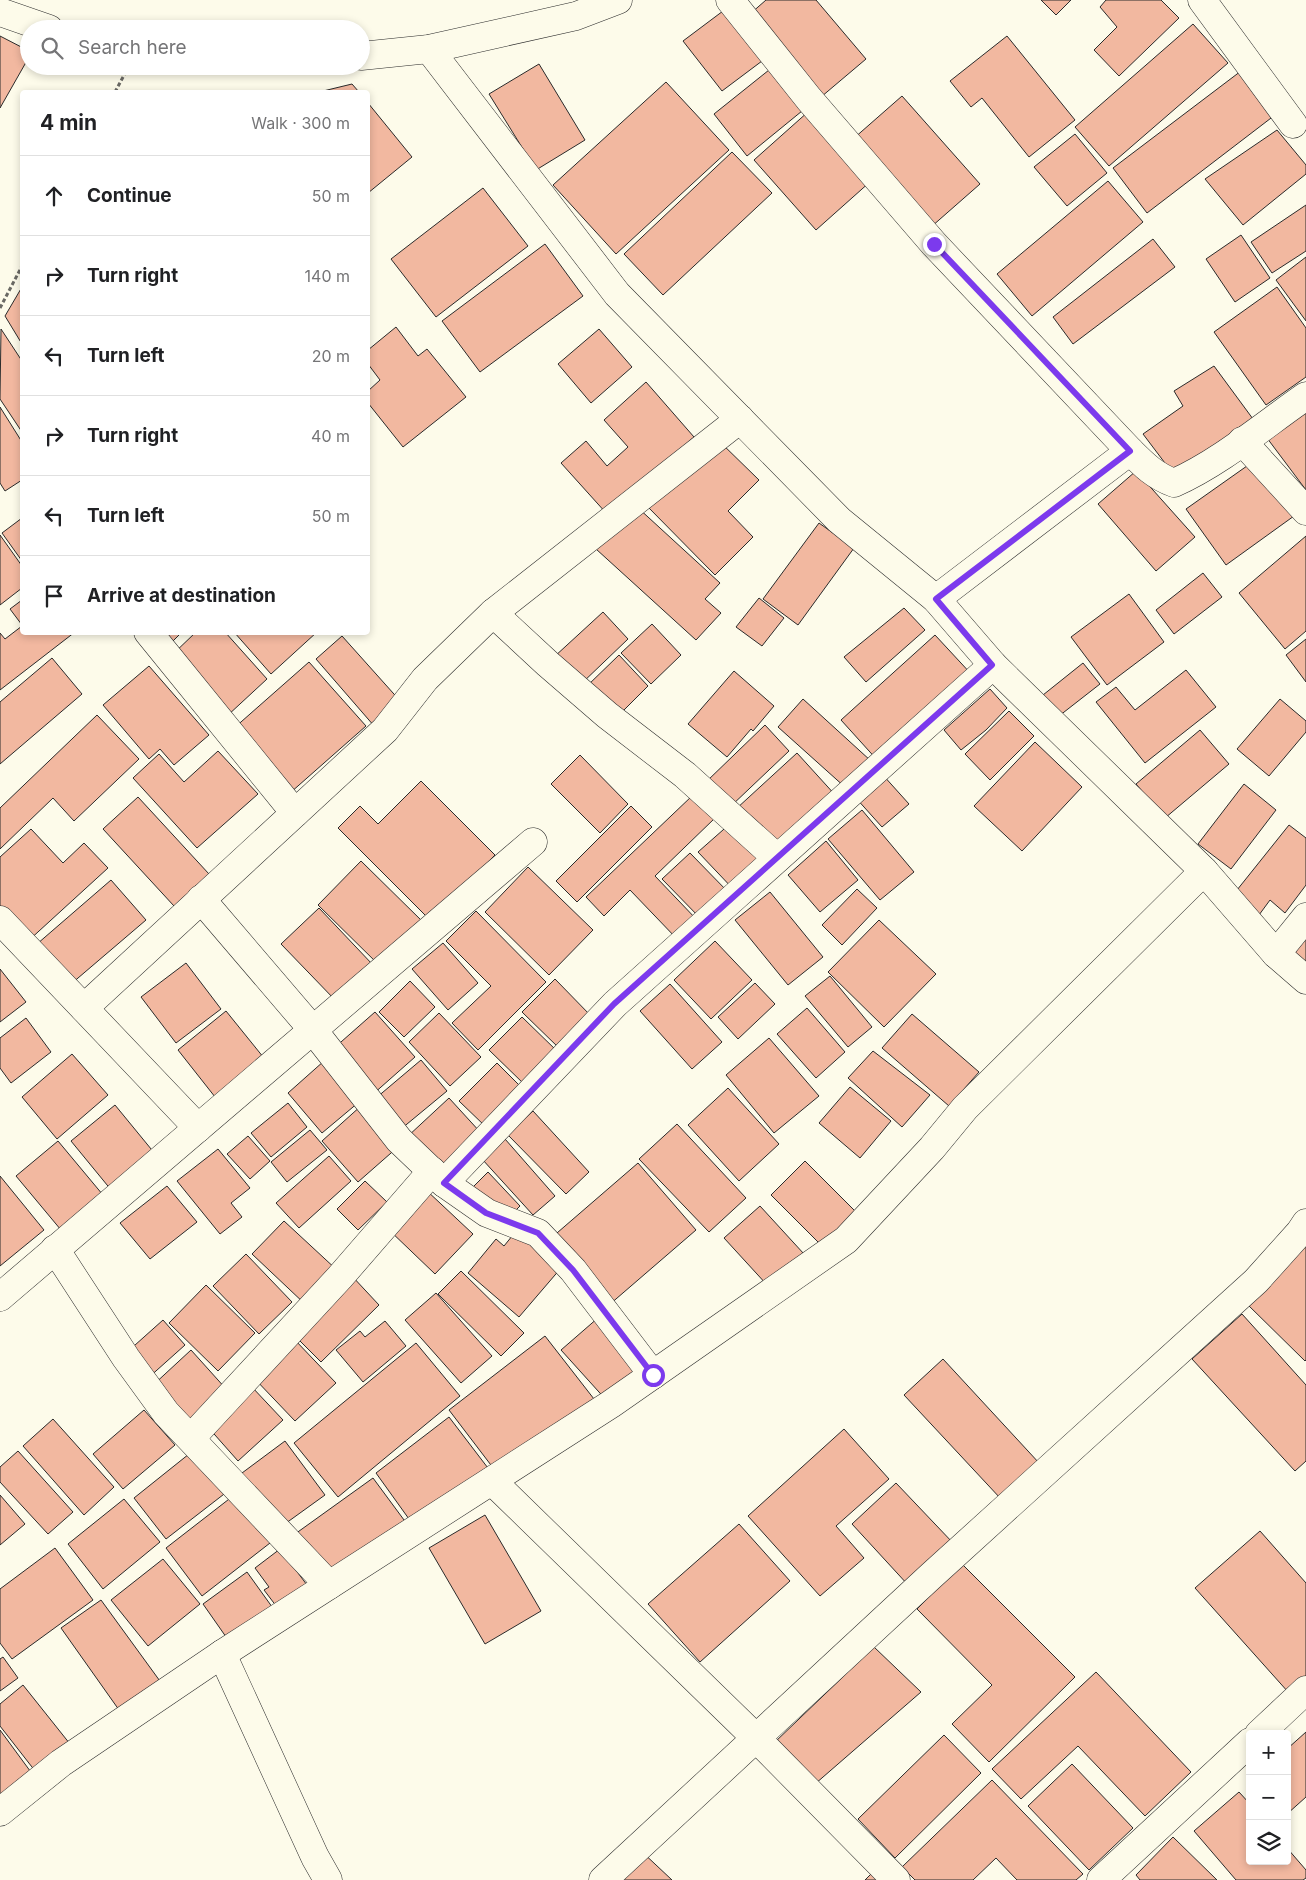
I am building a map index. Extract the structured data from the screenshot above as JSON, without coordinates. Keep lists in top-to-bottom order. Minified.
{"page":{"search":"Search here","heading":["4 min","Walk · 300 m"],"list":[["Continue","50 m"],["Turn right","140 m"],["Turn left","20 m"],["Turn right","40 m"],["Turn left","50 m"],"Arrive at destination"],"map_buttons":["+","−"]}}
